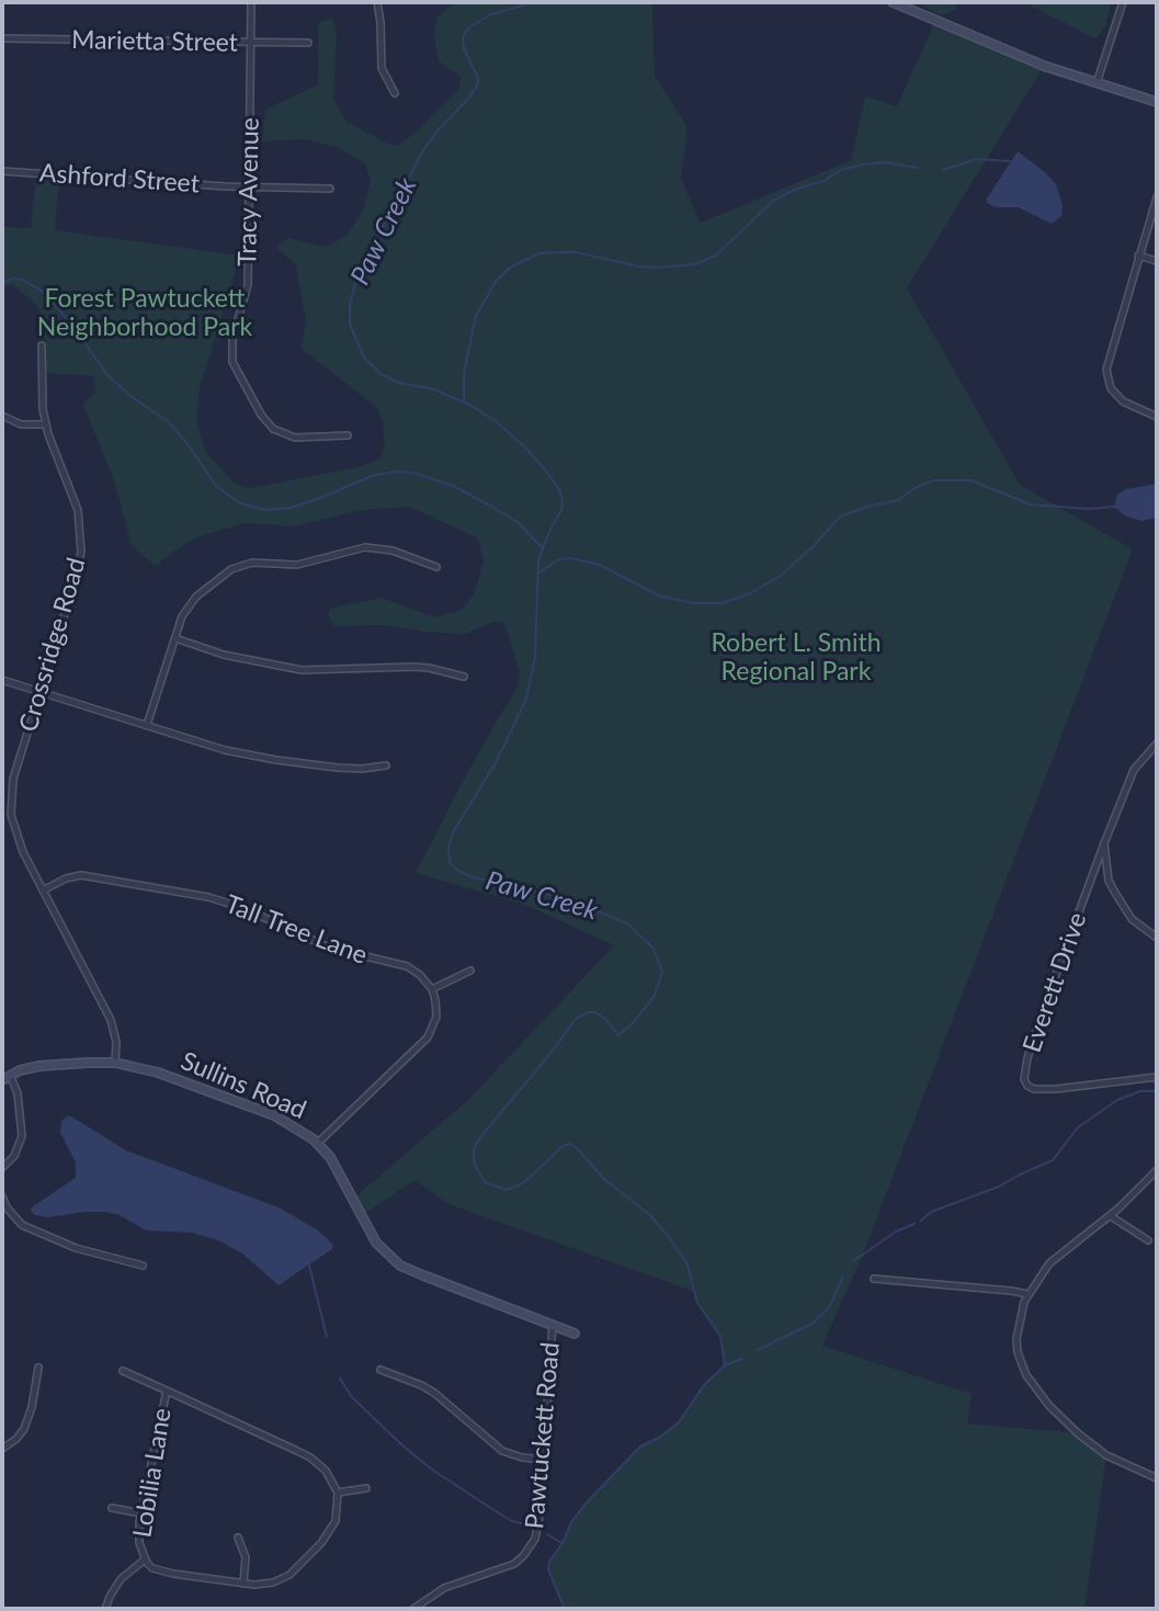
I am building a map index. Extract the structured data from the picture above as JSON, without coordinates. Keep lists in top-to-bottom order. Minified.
{"streets":{"street":["Marietta Street","Ashford Street","Tracy Avenue","Crossridge Road","Tall Tree Lane","Everett Drive","Sullins Road","Pawtuckett Road","Lobilia Lane"]},"crossings":[["Marietta Street","Tracy Avenue"],["Ashford Street","Tracy Avenue"],["Crossridge Road","Tall Tree Lane"],["Crossridge Road","Sullins Road"],["Sullins Road","Pawtuckett Road"]],"water":["Paw Creek"],"parks":["Forest Pawtuckett Neighborhood Park","Robert L. Smith Regional Park"]}
